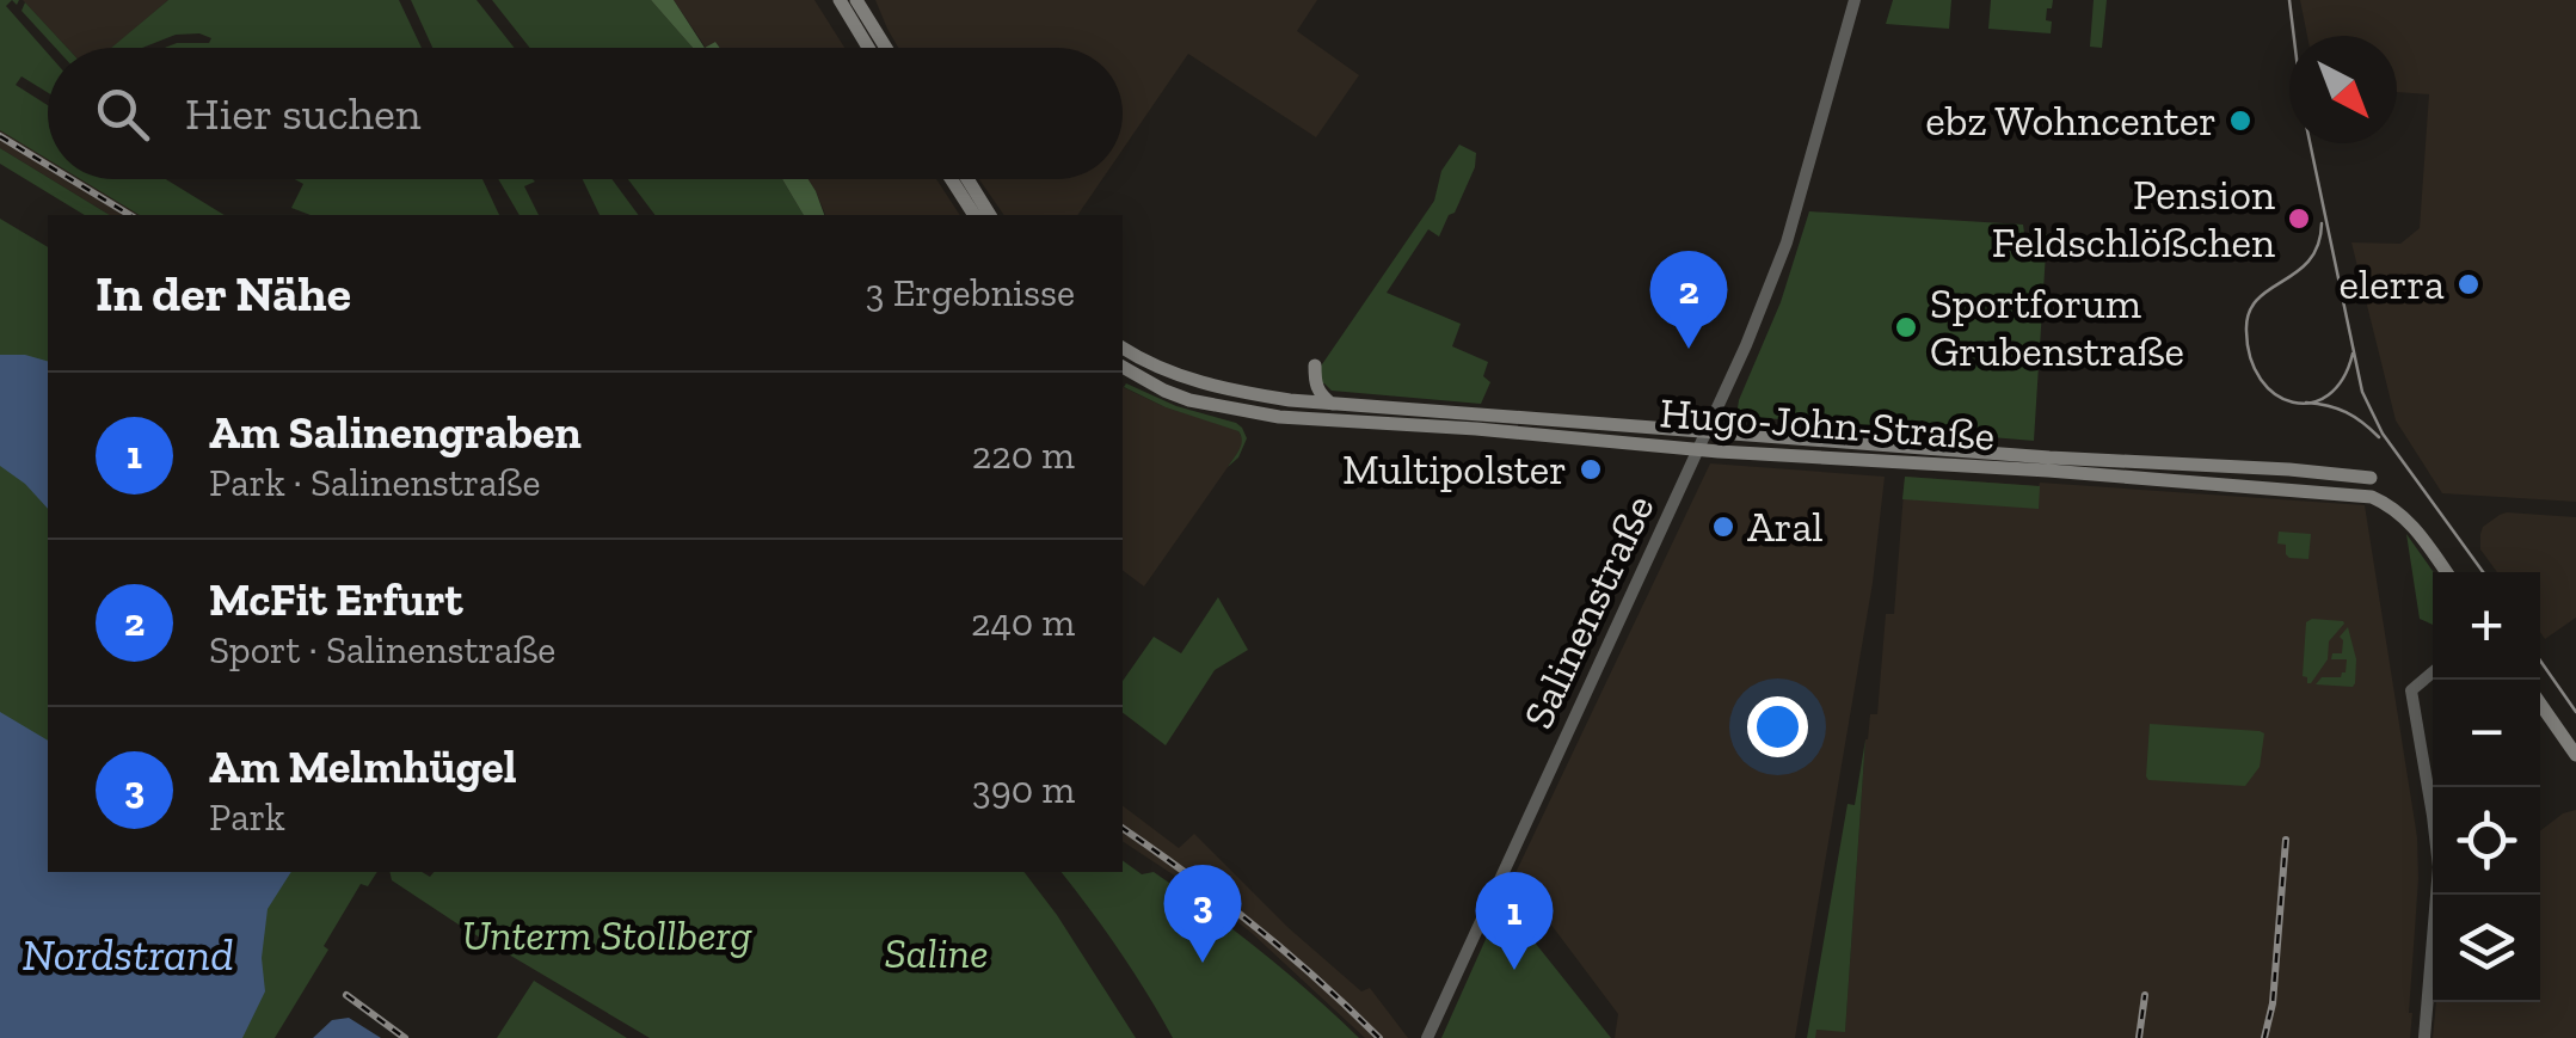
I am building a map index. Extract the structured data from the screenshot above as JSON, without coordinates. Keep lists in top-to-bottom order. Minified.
{"streets":{"main road":["Hugo-John-Straße"],"street":["Salinenstraße"]},"crossings":[["Hugo-John-Straße","Salinenstraße"]],"water":["Nordstrand"],"parks":["Unterm Stollberg","Saline"],"places":["ebz Wohncenter","Pension Feldschlößchen","elerra","Sportforum Grubenstraße","Multipolster","Aral"],"north":"bottom right","page":{"search":"Hier suchen","heading":["In der Nähe","3 Ergebnisse"],"pins":["2","3","1"],"list":[{"mark":"1","name":"Am Salinengraben","note":"Park · Salinenstraße","value":"220 m"},{"mark":"2","name":"McFit Erfurt","note":"Sport · Salinenstraße","value":"240 m"},{"mark":"3","name":"Am Melmhügel","note":"Park","value":"390 m"}],"map_buttons":["+","−"]}}
